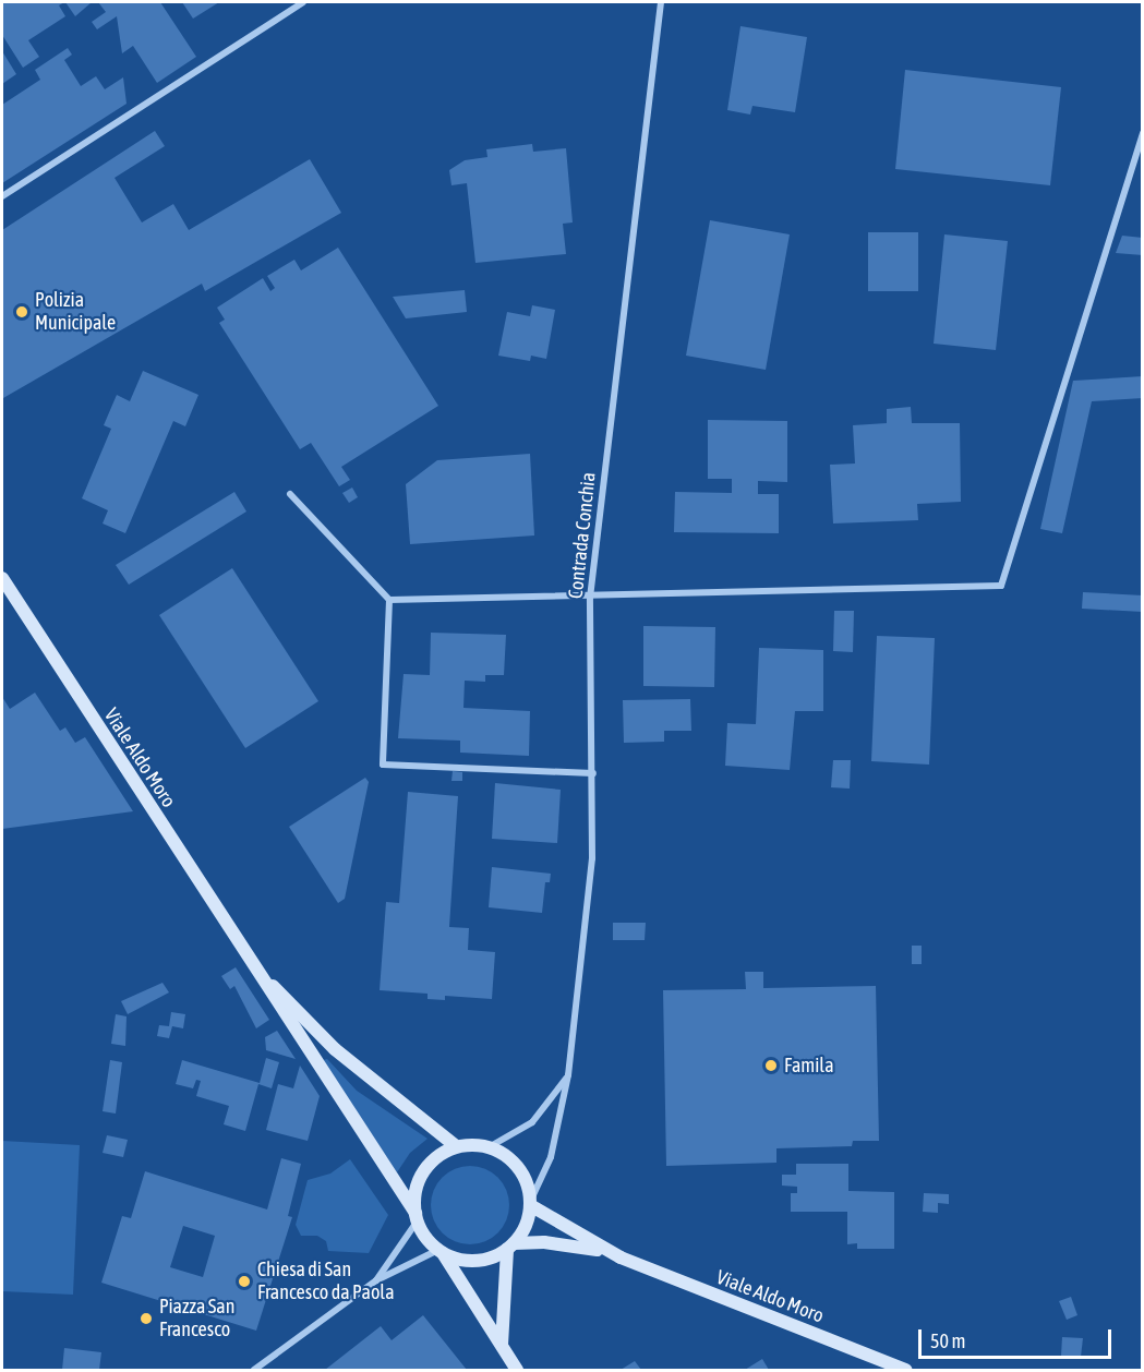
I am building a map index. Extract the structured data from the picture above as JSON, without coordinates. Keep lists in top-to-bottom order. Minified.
{"streets":{"main road":["Viale Aldo Moro"],"street":["Contrada Conchia"]},"crossings":[["Contrada Conchia","Viale Aldo Moro"]],"places":["Polizia Municipale","Famila","Chiesa di San Francesco da Paola","Piazza San Francesco"],"scale_bar":"50 m"}
